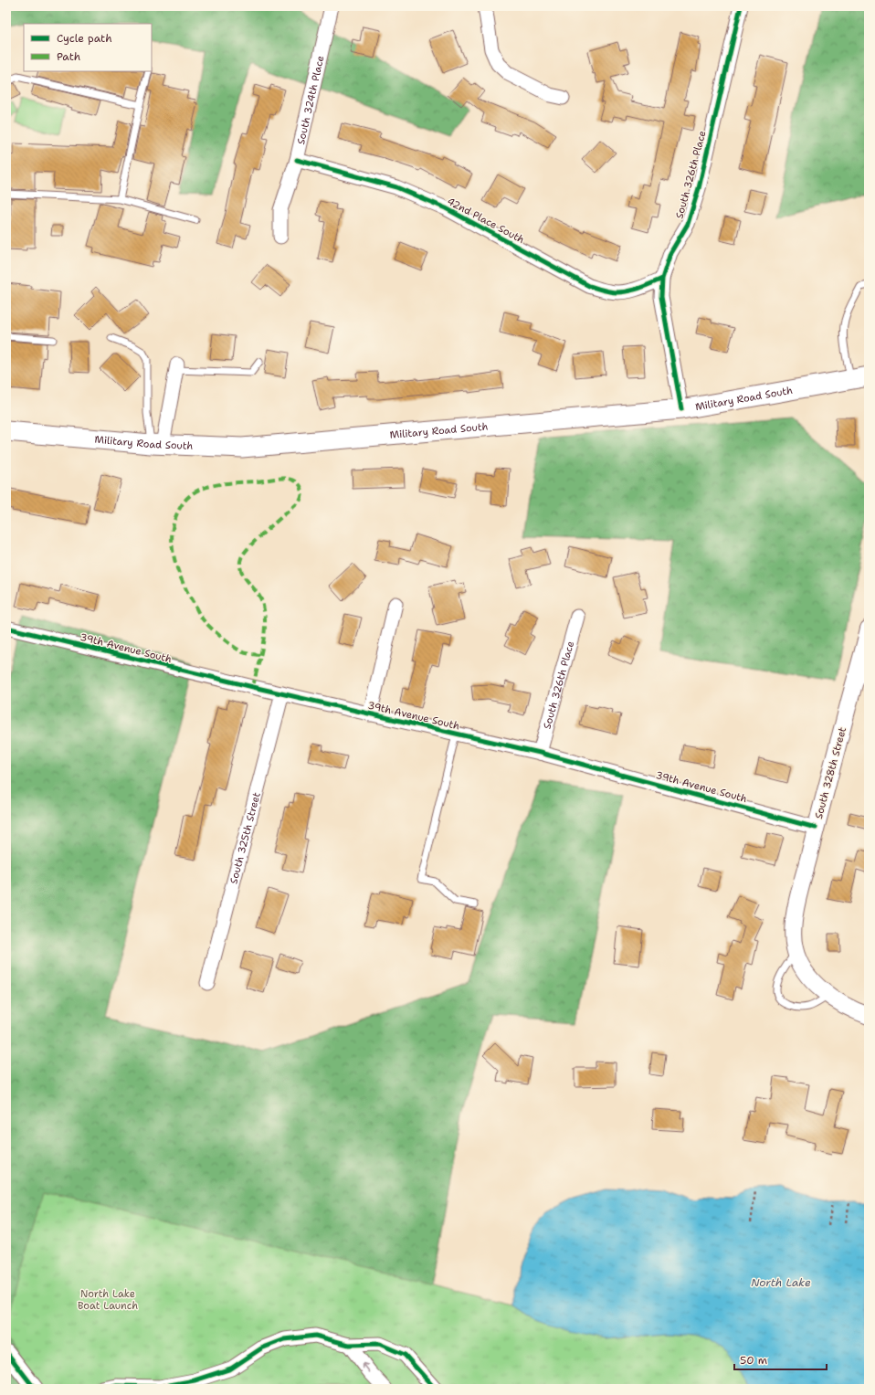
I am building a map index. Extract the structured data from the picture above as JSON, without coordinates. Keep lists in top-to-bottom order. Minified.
{"streets":{"main road":["Military Road South"],"street":["South 324th Place","South 326th Place","42nd Place South","39th Avenue South","South 328th Street","South 325th Street"]},"crossings":[["South 324th Place","42nd Place South"],["South 326th Place","42nd Place South"],["South 326th Place","Military Road South"],["South 326th Place","39th Avenue South"],["39th Avenue South","South 328th Street"],["39th Avenue South","South 325th Street"]],"water":["North Lake"],"parks":["North Lake Boat Launch"],"legend":["Cycle path","Path"],"scale_bar":"50 m"}
